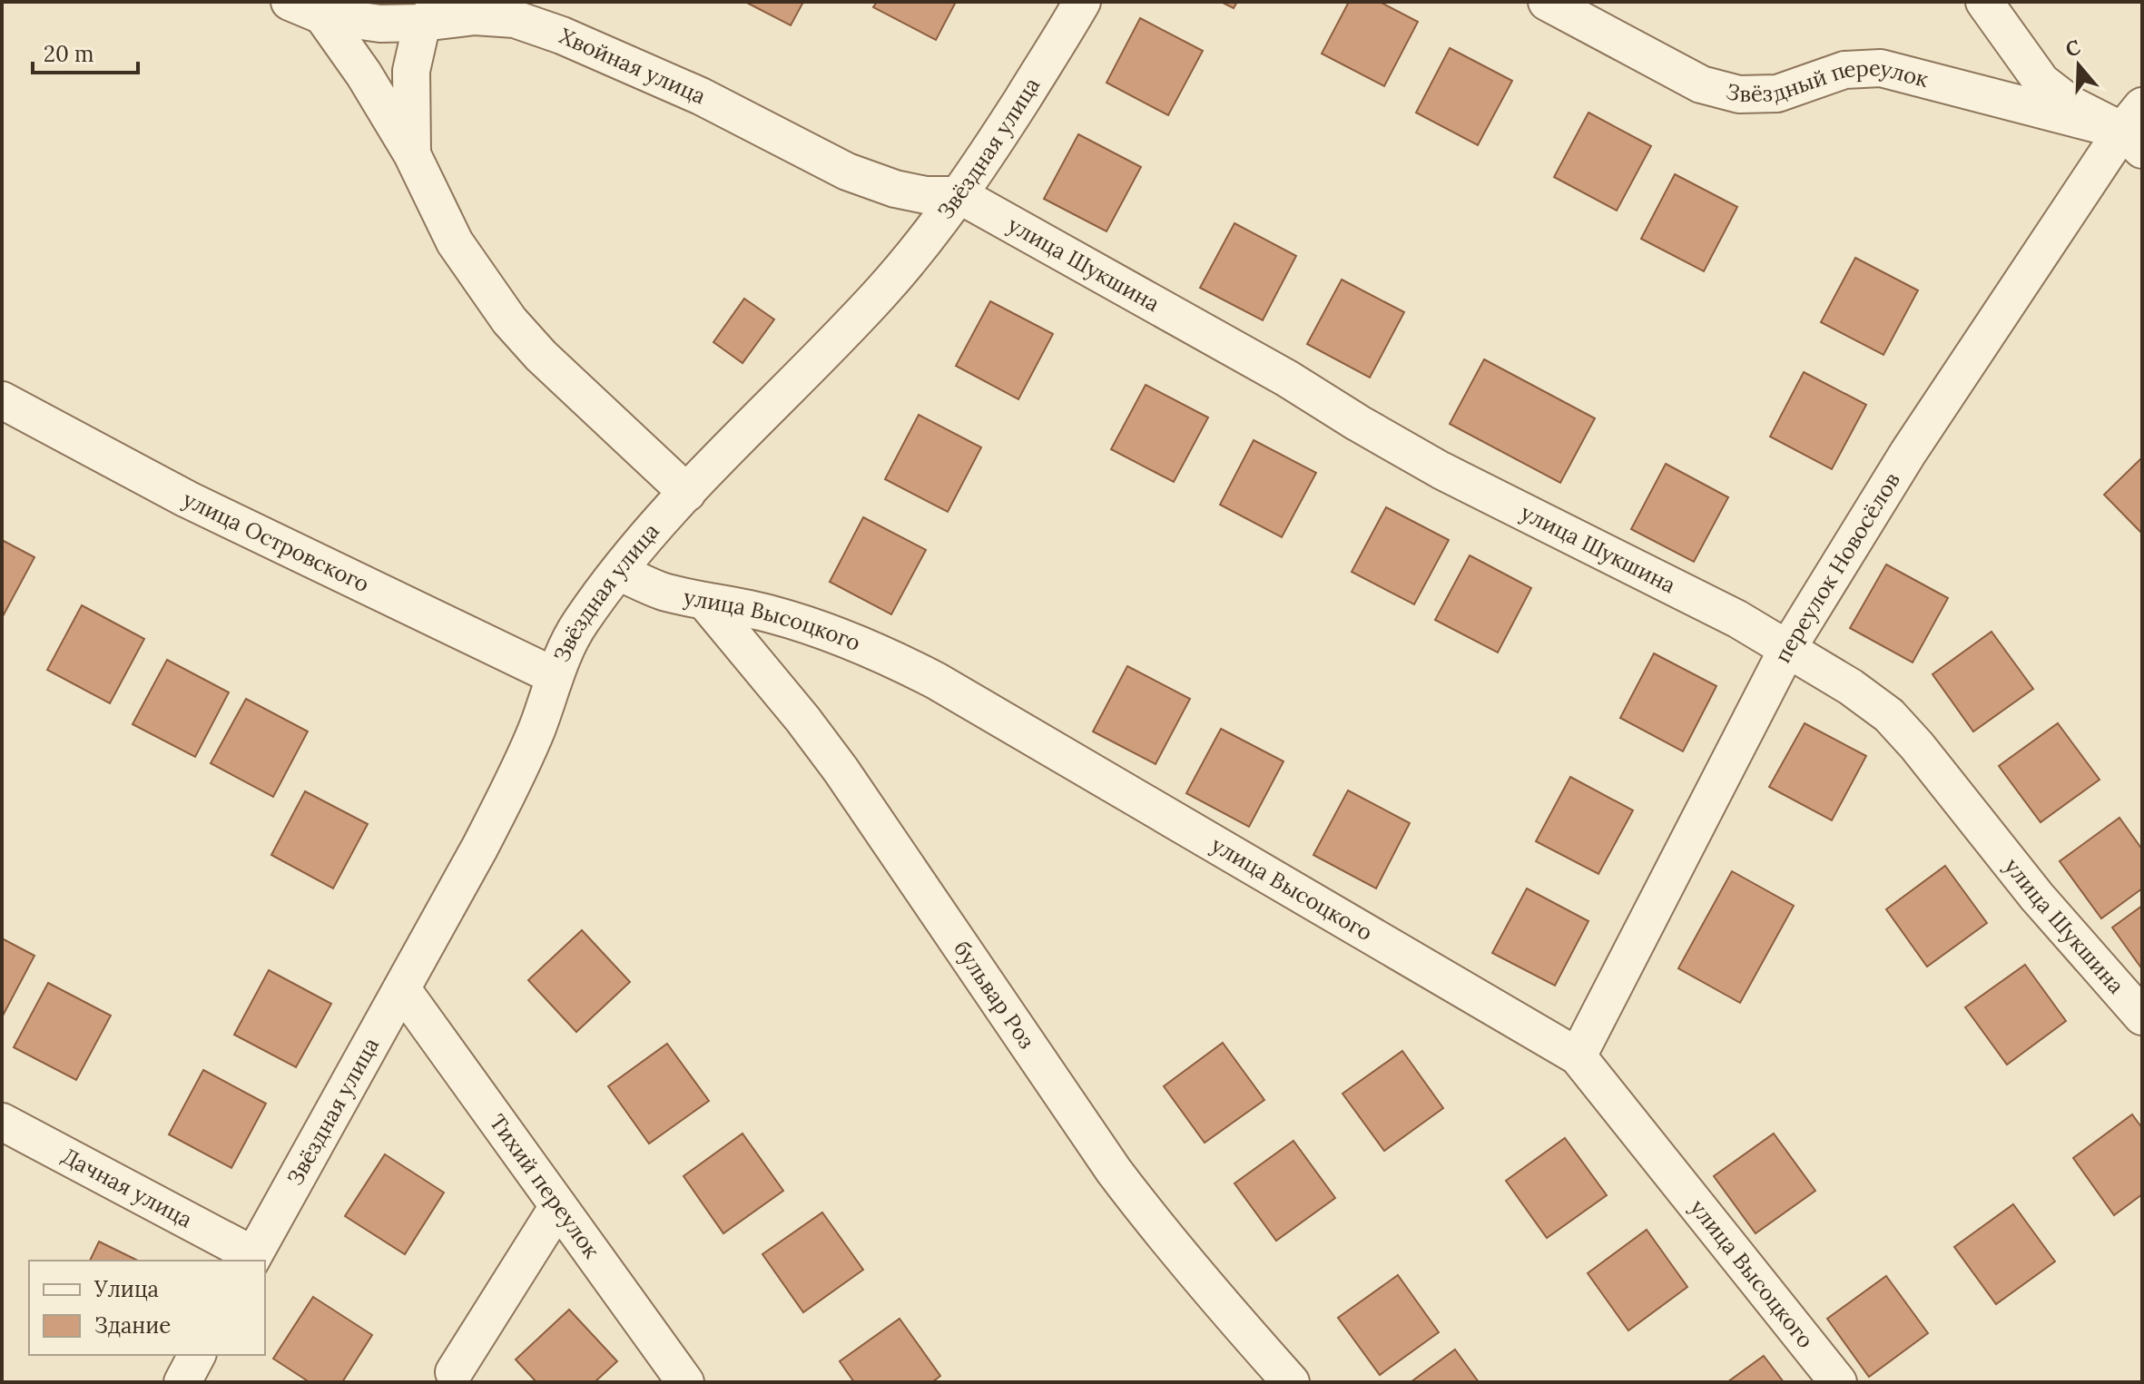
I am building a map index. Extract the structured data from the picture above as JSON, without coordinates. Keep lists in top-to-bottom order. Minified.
{"streets":{"street":["Хвойная улица","Звёздный переулок","Звёздная улица","улица Шукшина","улица Островского","переулок Новосёлов","улица Высоцкого","бульвар Роз","Тихий переулок","Дачная улица"]},"crossings":[["Хвойная улица","Звёздная улица"],["Хвойная улица","улица Шукшина"],["Звёздный переулок","переулок Новосёлов"],["Звёздная улица","улица Шукшина"],["Звёздная улица","улица Островского"],["Звёздная улица","улица Высоцкого"],["Звёздная улица","Тихий переулок"],["Звёздная улица","Дачная улица"],["улица Шукшина","переулок Новосёлов"],["переулок Новосёлов","улица Высоцкого"],["улица Высоцкого","бульвар Роз"]],"legend":["Улица","Здание"],"scale_bar":"20 m","north":"top"}
